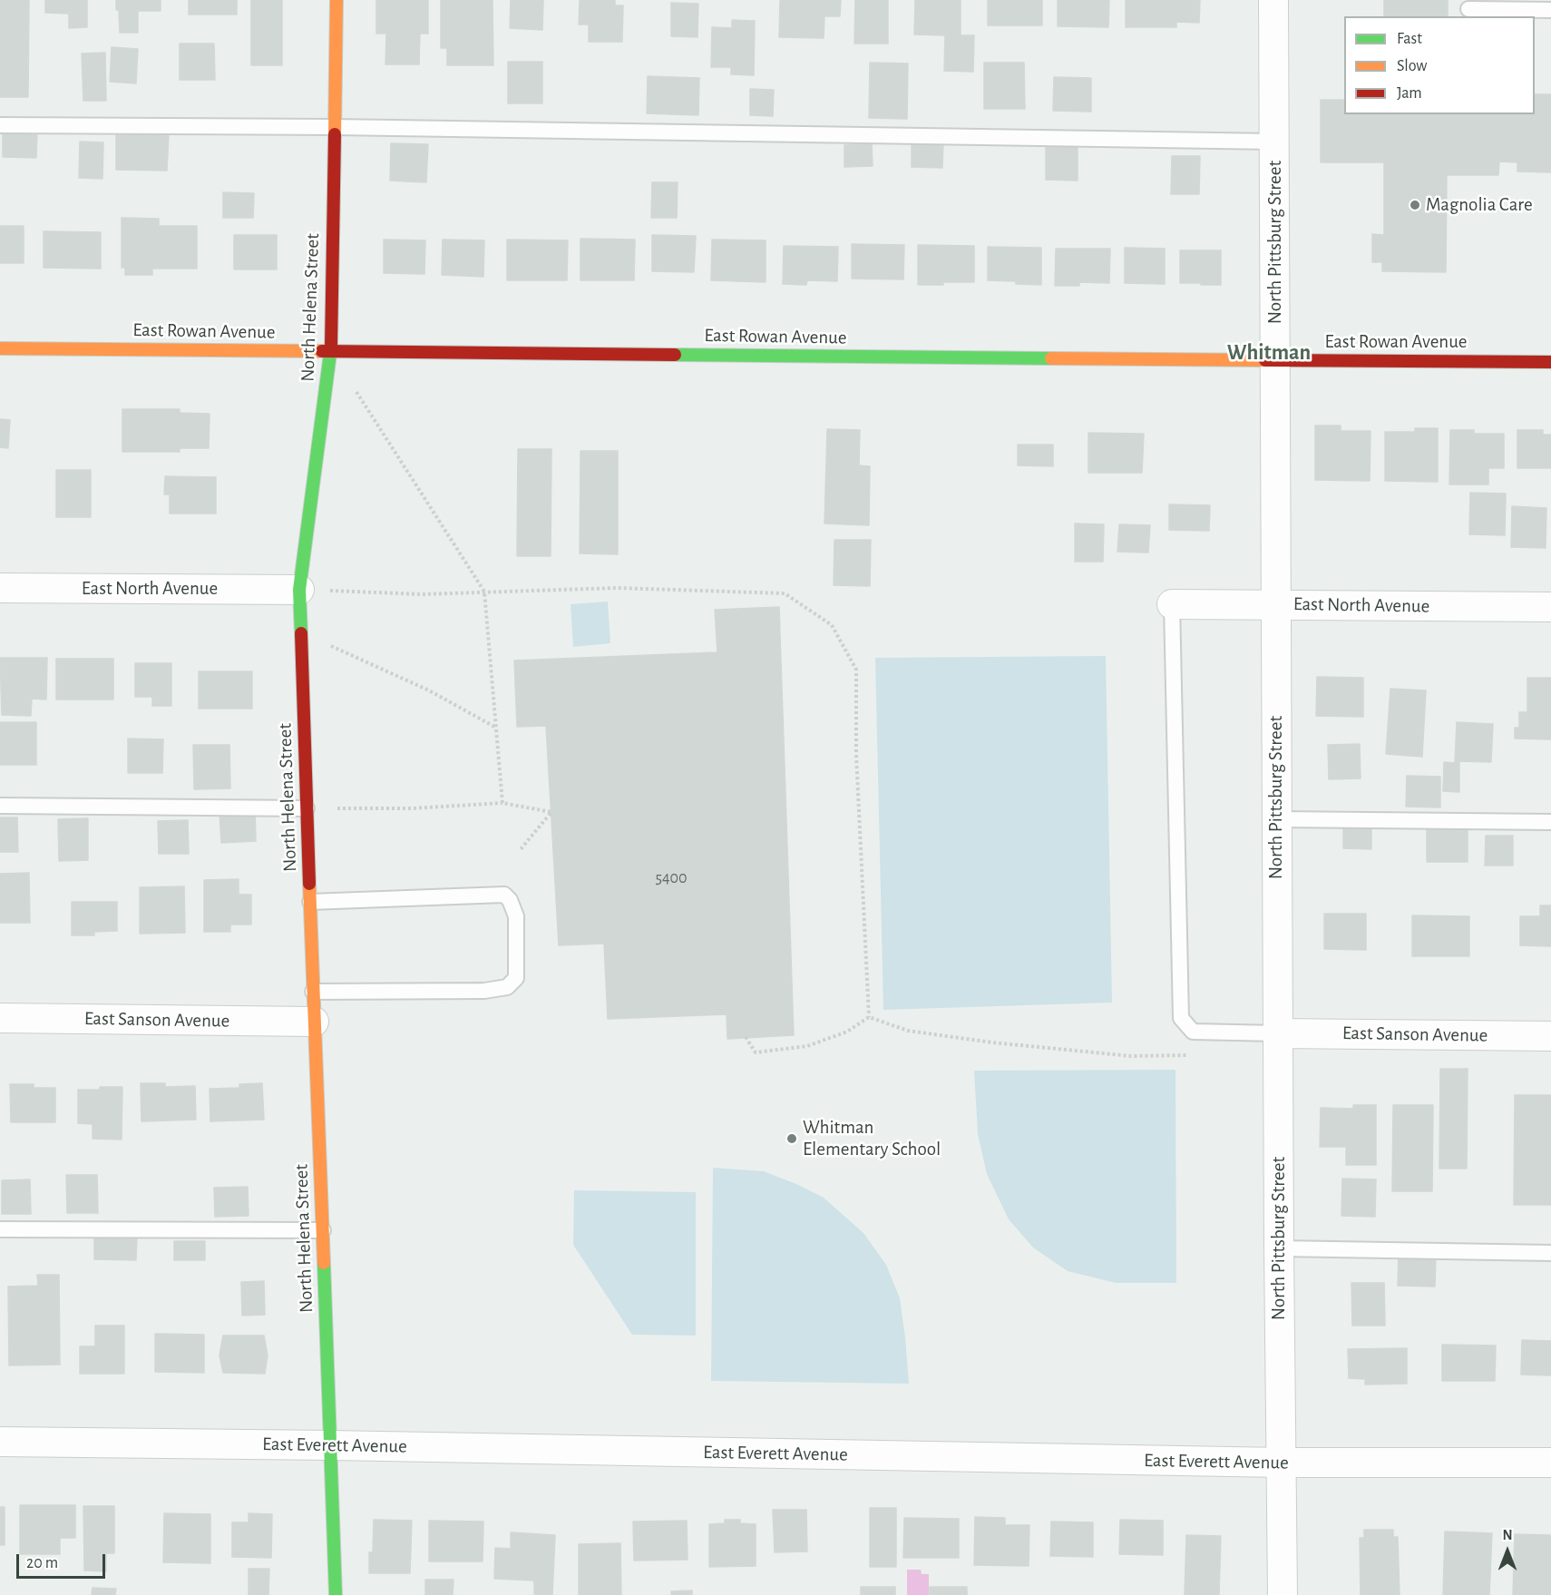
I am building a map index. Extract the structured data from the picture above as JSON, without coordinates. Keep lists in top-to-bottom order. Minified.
{"streets":{"street":["North Pittsburg Street","North Helena Street","East Rowan Avenue","East North Avenue","East Sanson Avenue","East Everett Avenue"]},"crossings":[["North Pittsburg Street","East Rowan Avenue"],["North Pittsburg Street","East North Avenue"],["North Pittsburg Street","East Sanson Avenue"],["North Pittsburg Street","East Everett Avenue"],["North Helena Street","East Rowan Avenue"],["North Helena Street","East North Avenue"],["North Helena Street","East Sanson Avenue"],["North Helena Street","East Everett Avenue"]],"districts":["Whitman"],"places":["Magnolia Care","Whitman Elementary School"],"house_numbers":["5400"],"legend":["Fast","Slow","Jam"],"scale_bar":"20 m","north":"top"}
